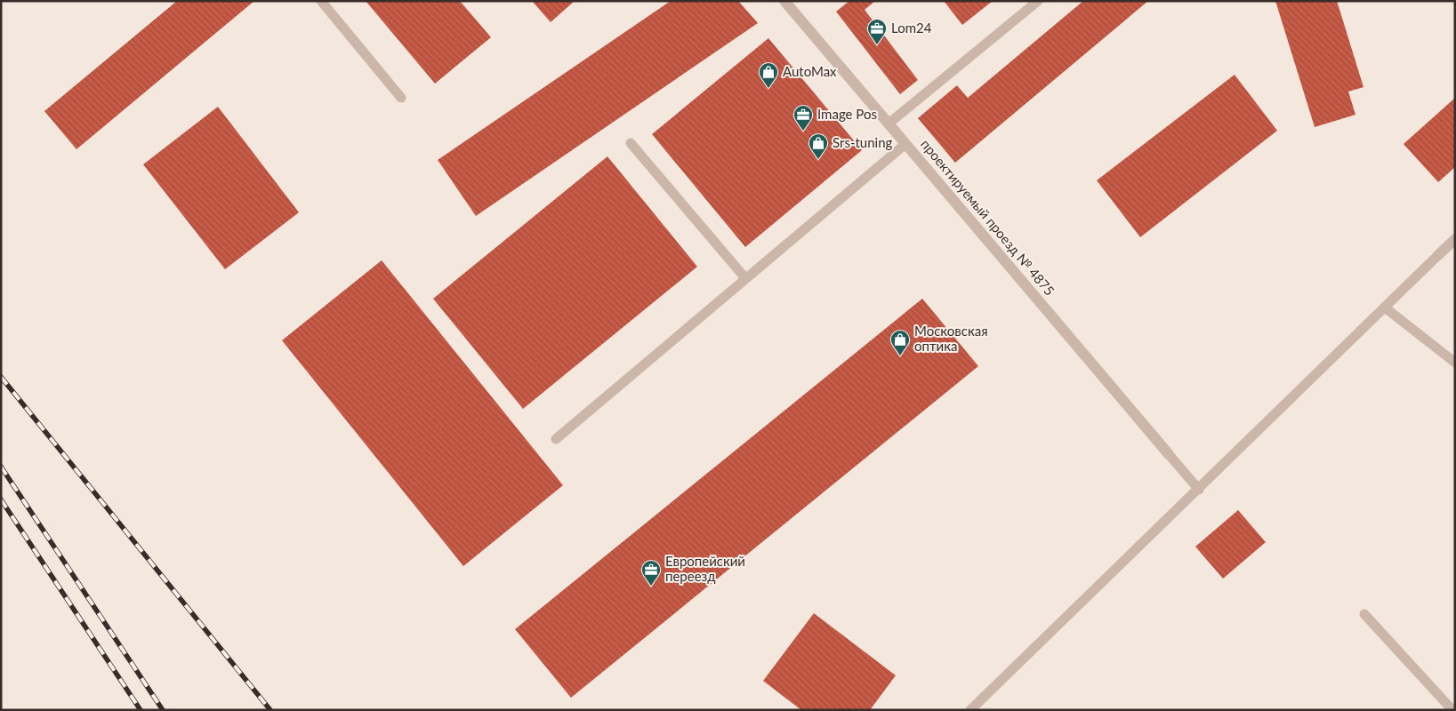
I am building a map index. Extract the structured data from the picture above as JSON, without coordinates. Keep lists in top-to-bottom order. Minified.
{"streets":{"street":["проектируемый проезд № 4875"]},"places":{"office":["Lom24","Image Pos","Европейский переезд"],"shop":["AutoMax","Srs-tuning","Московская оптика"]}}
